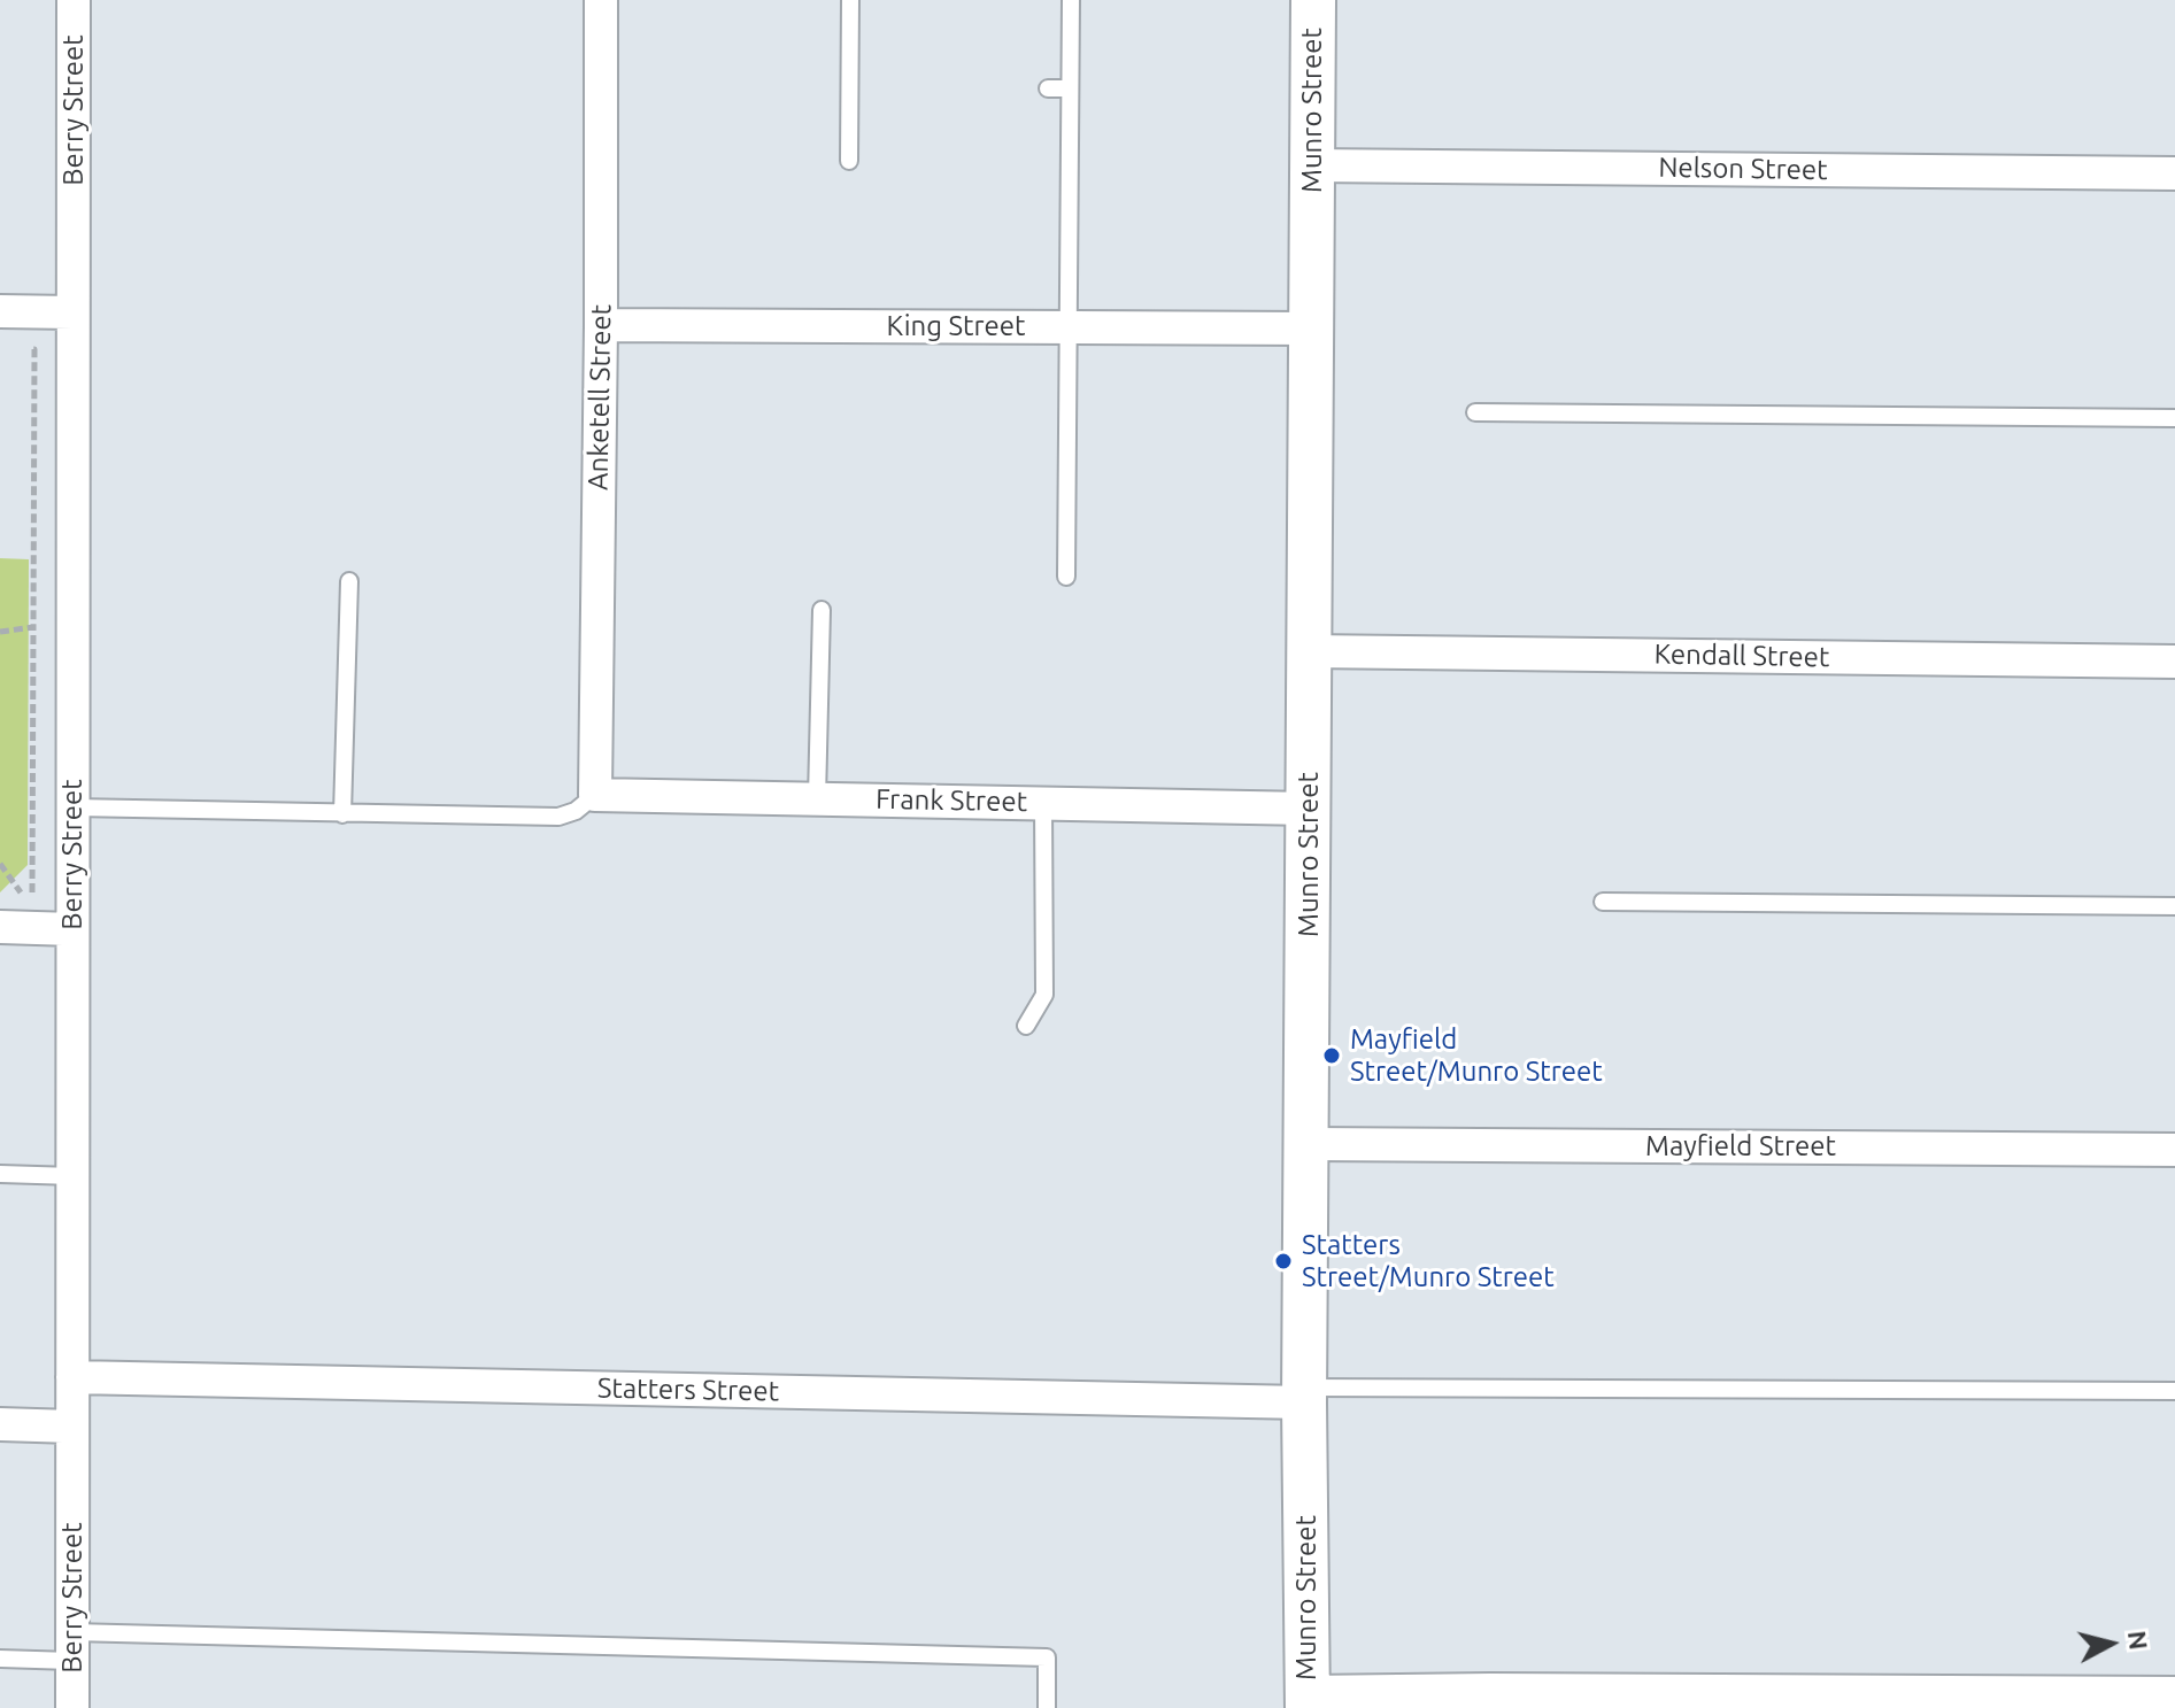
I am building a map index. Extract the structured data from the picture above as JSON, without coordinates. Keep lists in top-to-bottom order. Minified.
{"streets":{"street":["Berry Street","Munro Street","Nelson Street","King Street","Anketell Street","Kendall Street","Frank Street","Mayfield Street","Statters Street"]},"crossings":[["Berry Street","Statters Street"],["Munro Street","Nelson Street"],["Munro Street","King Street"],["Munro Street","Kendall Street"],["Munro Street","Frank Street"],["Munro Street","Mayfield Street"],["Munro Street","Statters Street"],["King Street","Anketell Street"],["Anketell Street","Frank Street"]],"places":["Mayfield Street/Munro Street","Statters Street/Munro Street"],"north":"right"}
